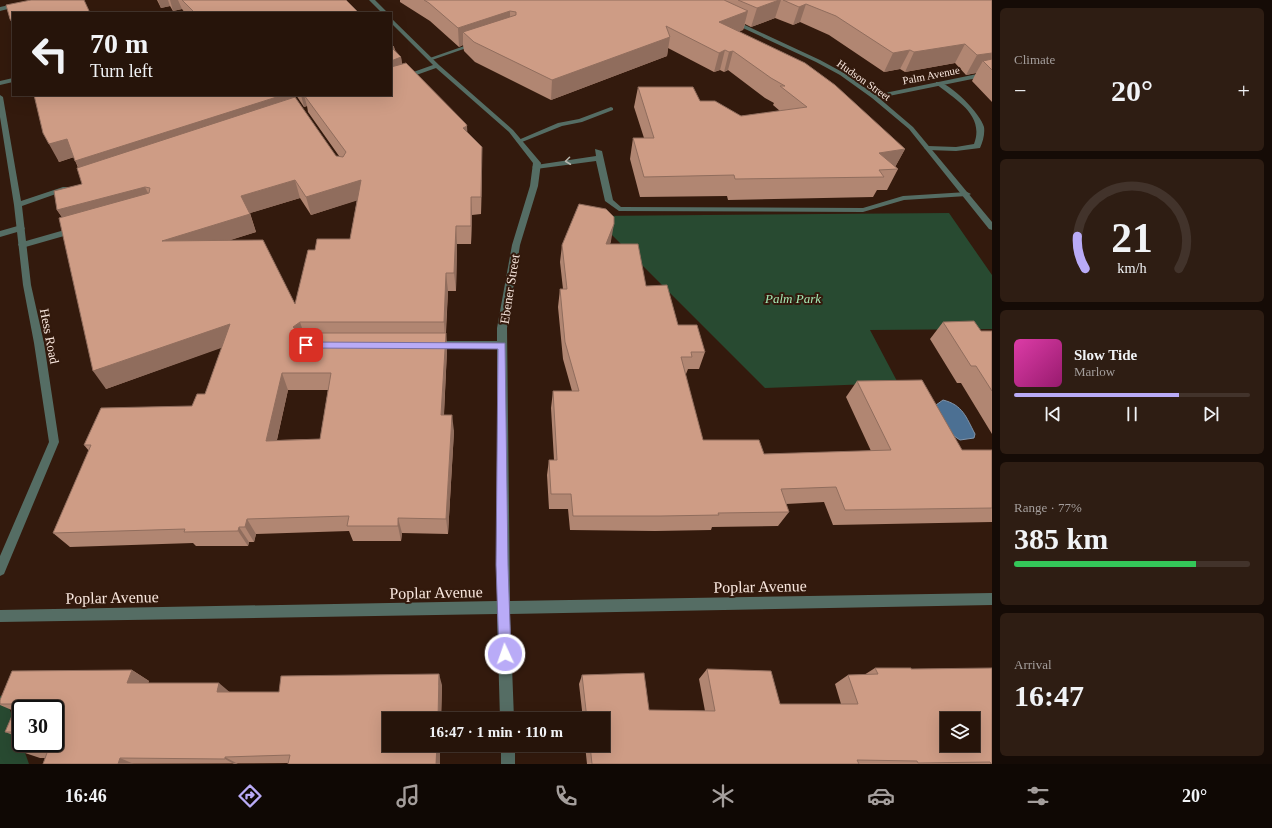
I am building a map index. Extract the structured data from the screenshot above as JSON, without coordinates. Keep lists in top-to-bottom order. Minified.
{"streets":{"street":["Palm Avenue","Hudson Street","Ebener Street","Hess Road","Poplar Avenue"]},"crossings":[["Palm Avenue","Hudson Street"],["Ebener Street","Poplar Avenue"]],"parks":["Palm Park"],"page":{"tile":["Climate",["Range · 77%","385 km"],["Arrival","16:47"]],"turn":["70 m","Turn left"],"heat":["−","20°","+"],"song":["Slow Tide","Marlow"],"limit":"30","trip":"16:47 · 1 min · 110 m","tabs":["16:46","20°"],"gauge":["21","km/h"]}}
